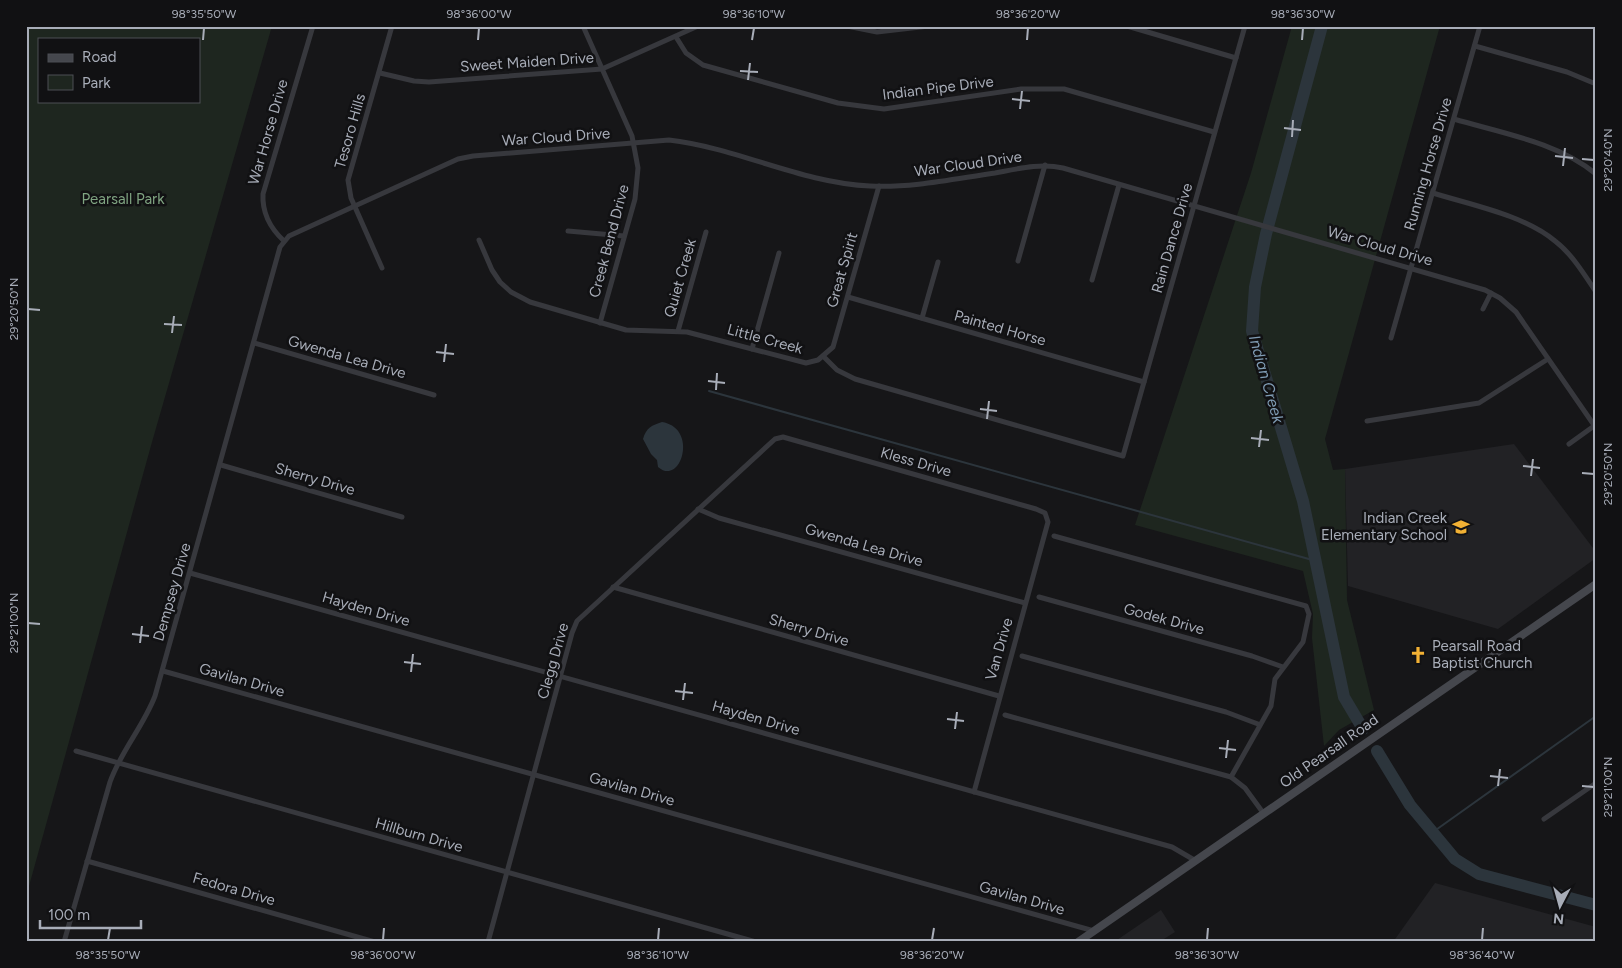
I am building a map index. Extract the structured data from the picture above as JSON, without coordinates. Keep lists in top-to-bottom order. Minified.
{"streets":{"main road":["Old Pearsall Road"],"street":["Sweet Maiden Drive","Indian Pipe Drive","Tesoro Hills","War Horse Drive","War Cloud Drive","Running Horse Drive","Rain Dance Drive","Creek Bend Drive","Great Spirit","Quiet Creek","Painted Horse","Little Creek","Gwenda Lea Drive","Kless Drive","Sherry Drive","Dempsey Drive","Hayden Drive","Godek Drive","Van Drive","Clegg Drive","Gavilan Drive","Hillburn Drive","Fedora Drive"]},"crossings":[["Sweet Maiden Drive","Indian Pipe Drive"],["Sweet Maiden Drive","Tesoro Hills"],["Sweet Maiden Drive","Creek Bend Drive"],["Indian Pipe Drive","Rain Dance Drive"],["Tesoro Hills","War Cloud Drive"],["War Horse Drive","War Cloud Drive"],["War Horse Drive","Dempsey Drive"],["War Cloud Drive","Running Horse Drive"],["War Cloud Drive","Rain Dance Drive"],["War Cloud Drive","Creek Bend Drive"],["War Cloud Drive","Great Spirit"],["War Cloud Drive","Dempsey Drive"],["Rain Dance Drive","Great Spirit"],["Rain Dance Drive","Painted Horse"],["Rain Dance Drive","Little Creek"],["Creek Bend Drive","Little Creek"],["Great Spirit","Painted Horse"],["Great Spirit","Little Creek"],["Quiet Creek","Little Creek"],["Gwenda Lea Drive","Dempsey Drive"],["Gwenda Lea Drive","Van Drive"],["Gwenda Lea Drive","Clegg Drive"],["Kless Drive","Van Drive"],["Kless Drive","Clegg Drive"],["Sherry Drive","Dempsey Drive"],["Sherry Drive","Van Drive"],["Sherry Drive","Clegg Drive"],["Dempsey Drive","Hayden Drive"],["Dempsey Drive","Gavilan Drive"],["Dempsey Drive","Hillburn Drive"],["Dempsey Drive","Fedora Drive"],["Hayden Drive","Van Drive"],["Hayden Drive","Clegg Drive"],["Hayden Drive","Old Pearsall Road"],["Clegg Drive","Gavilan Drive"],["Clegg Drive","Hillburn Drive"],["Gavilan Drive","Old Pearsall Road"]],"water":["Indian Creek"],"parks":["Pearsall Park"],"places":{"school or university":["Indian Creek Elementary School"],"church":["Pearsall Road Baptist Church"]},"legend":["Road","Park"],"scale_bar":"100 m","north":"bottom","coordinates":["98°35'50\"W","98°36'00\"W","98°36'10\"W","98°36'20\"W","98°36'30\"W","29°20'40\"N","29°20'50\"N","29°21'00\"N","98°36'40\"W"]}
